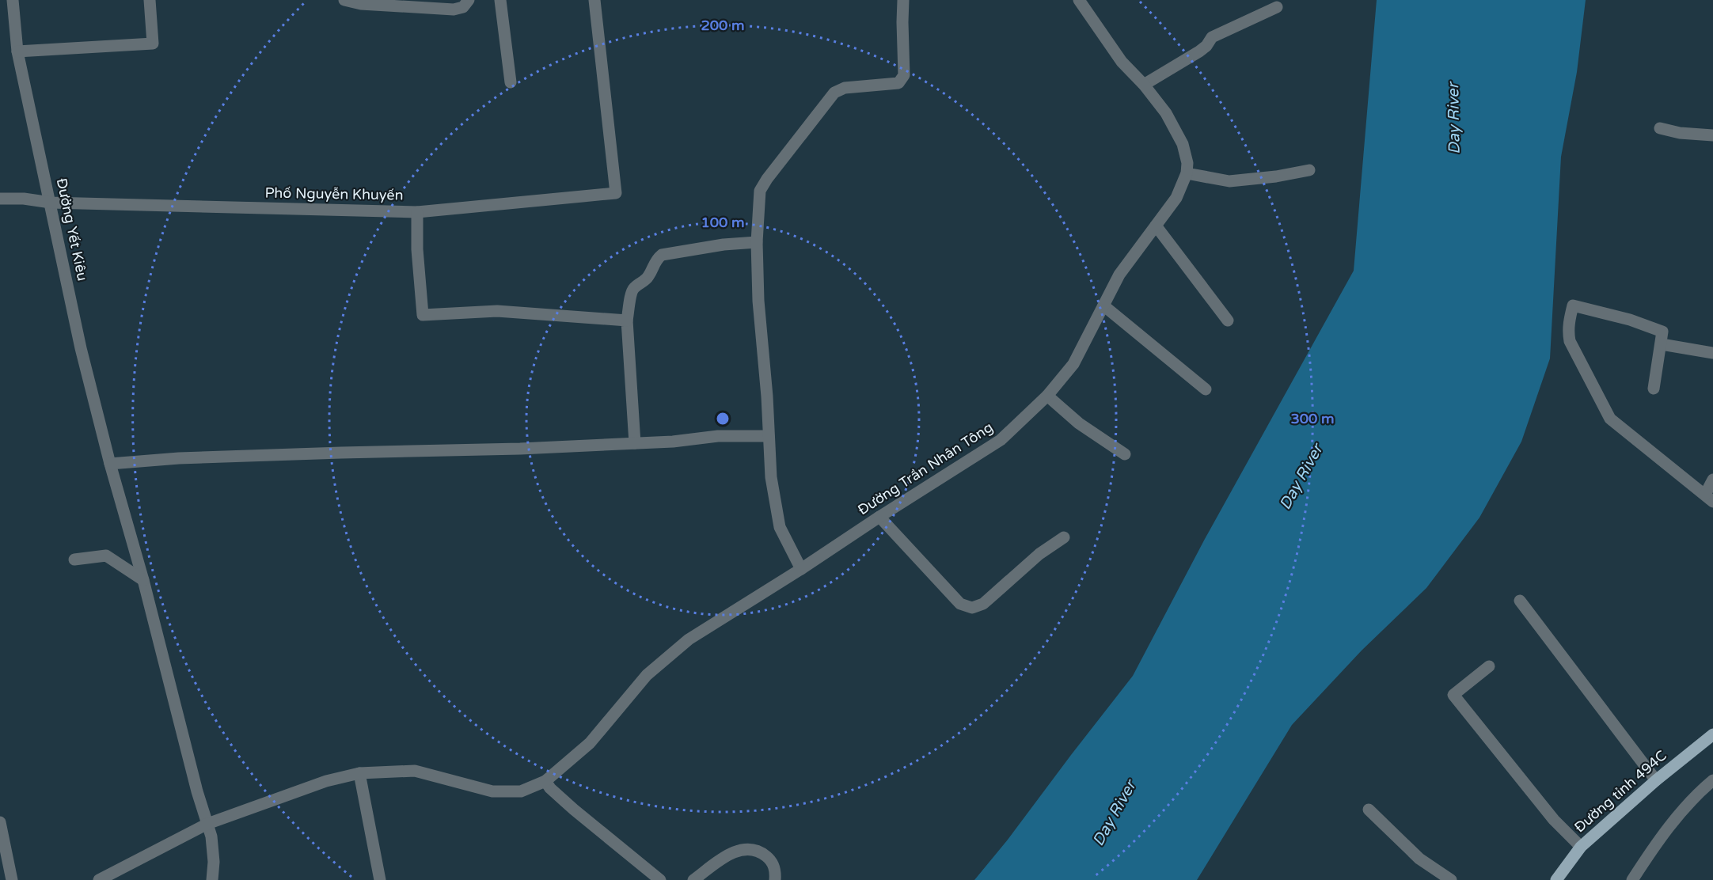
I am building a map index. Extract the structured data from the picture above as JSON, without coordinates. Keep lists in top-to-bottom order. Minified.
{"streets":{"main road":["Đường tỉnh 494C"],"street":["Phố Nguyễn Khuyến","Đường Yết Kiêu","Đường Trần Nhân Tông"]},"crossings":[["Phố Nguyễn Khuyến","Đường Yết Kiêu"],["Đường Yết Kiêu","Đường Trần Nhân Tông"]],"water":["Day River"],"rings":["200 m","100 m","300 m"]}
